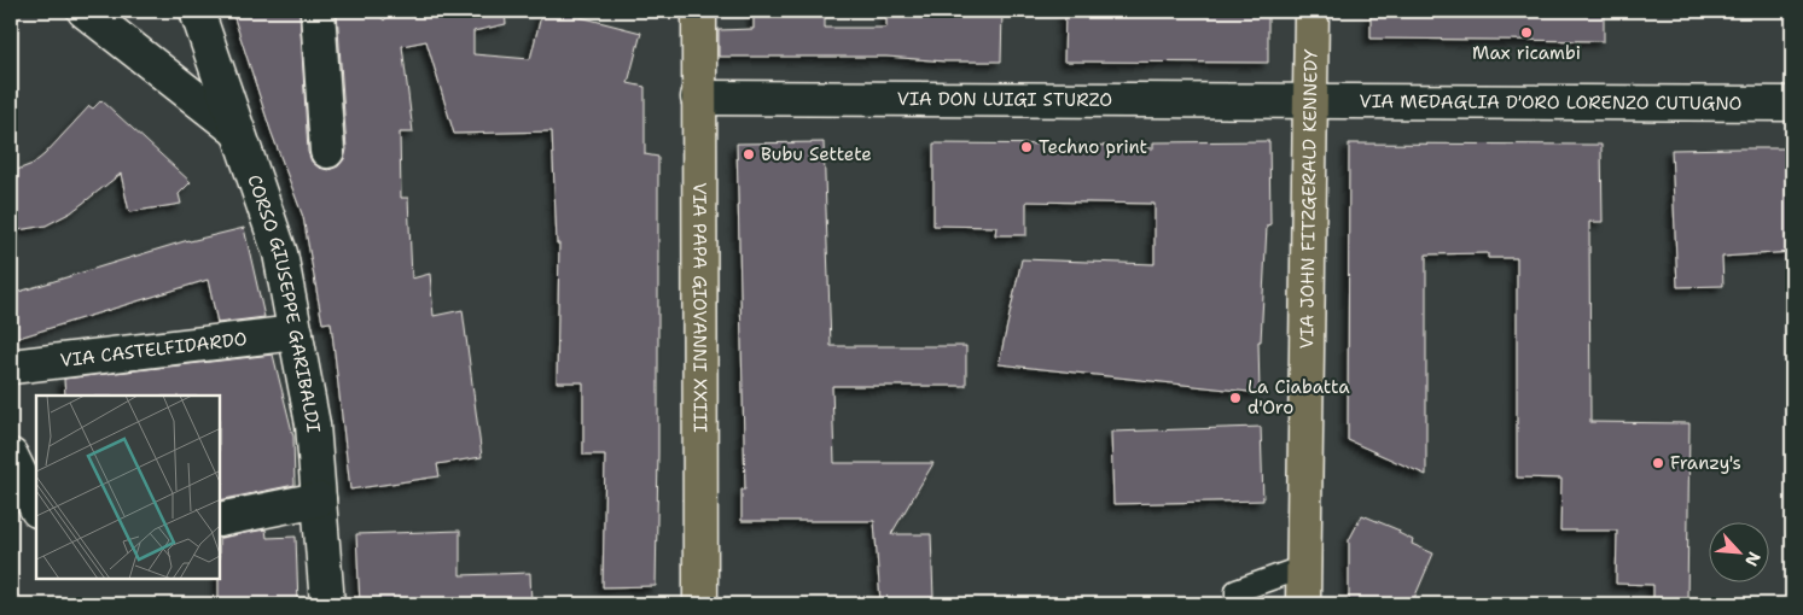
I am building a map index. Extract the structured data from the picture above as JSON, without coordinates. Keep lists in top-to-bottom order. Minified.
{"streets":{"main road":["VIA JOHN FITZGERALD KENNEDY","VIA PAPA GIOVANNI XXIII"],"street":["VIA DON LUIGI STURZO","VIA MEDAGLIA D'ORO LORENZO CUTUGNO","CORSO GIUSEPPE GARIBALDI","VIA CASTELFIDARDO"]},"crossings":[["VIA DON LUIGI STURZO","VIA MEDAGLIA D'ORO LORENZO CUTUGNO"],["VIA DON LUIGI STURZO","VIA JOHN FITZGERALD KENNEDY"],["VIA DON LUIGI STURZO","VIA PAPA GIOVANNI XXIII"],["VIA MEDAGLIA D'ORO LORENZO CUTUGNO","VIA JOHN FITZGERALD KENNEDY"],["CORSO GIUSEPPE GARIBALDI","VIA CASTELFIDARDO"]],"places":["Max ricambi","Techno print","Bubu Settete","La Ciabatta d'Oro","Franzy's"],"north":"bottom right"}
